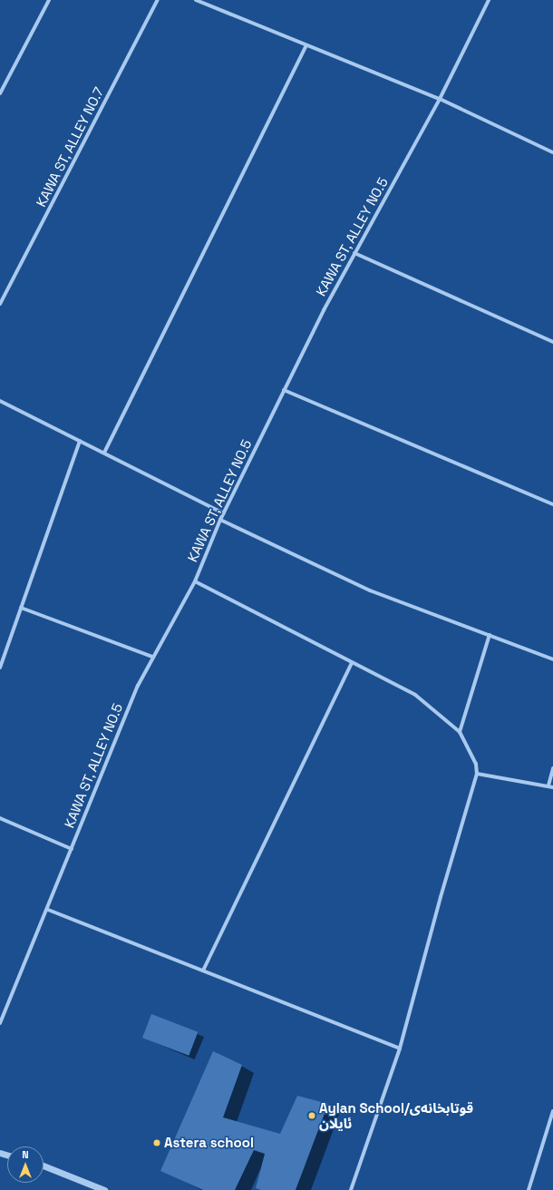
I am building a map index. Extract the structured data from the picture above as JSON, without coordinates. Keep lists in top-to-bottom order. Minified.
{"streets":{"street":["KAWA ST, ALLEY NO.7","KAWA ST, ALLEY NO.5"]},"places":["Aylan School/قوتابخانەی ئایلان","Astera school"],"north":"top"}
